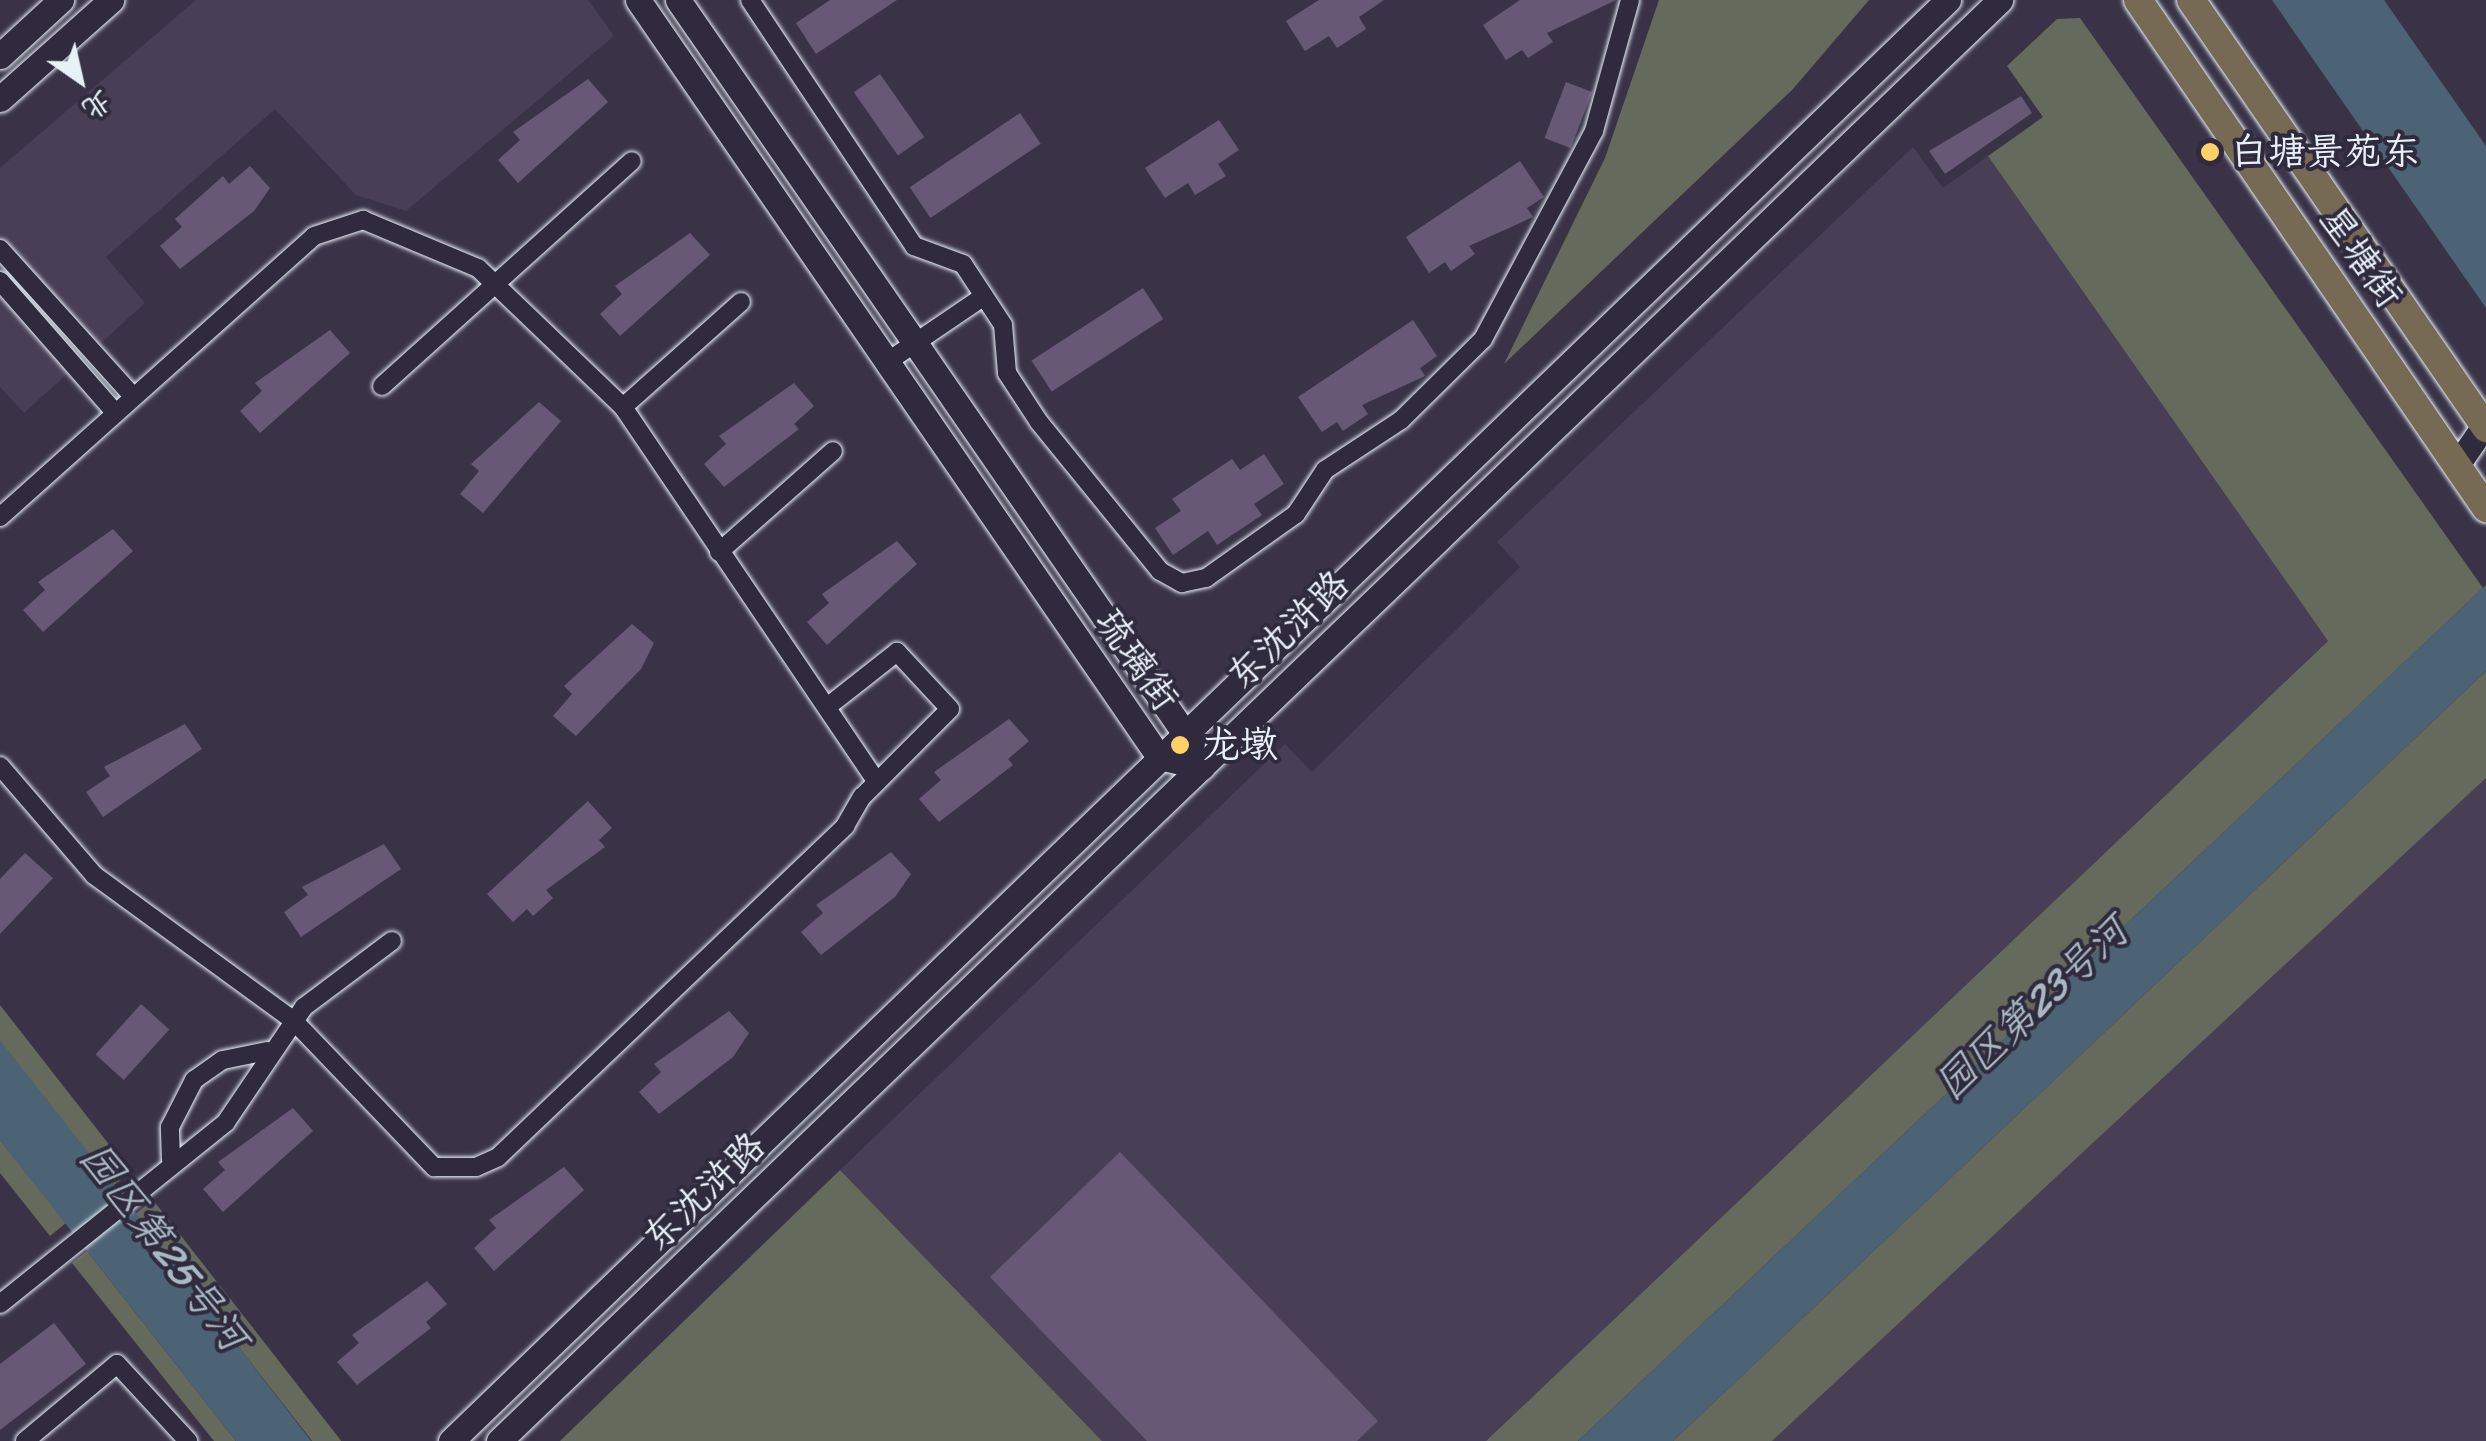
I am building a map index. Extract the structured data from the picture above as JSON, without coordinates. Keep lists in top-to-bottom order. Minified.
{"streets":{"main road":["星塘街","东沈浒路","琉璃街"]},"crossings":[["东沈浒路","琉璃街"]],"water":["园区第23号河","园区第25号河"],"places":["白塘景苑东","龙墩"],"north":"bottom right"}
